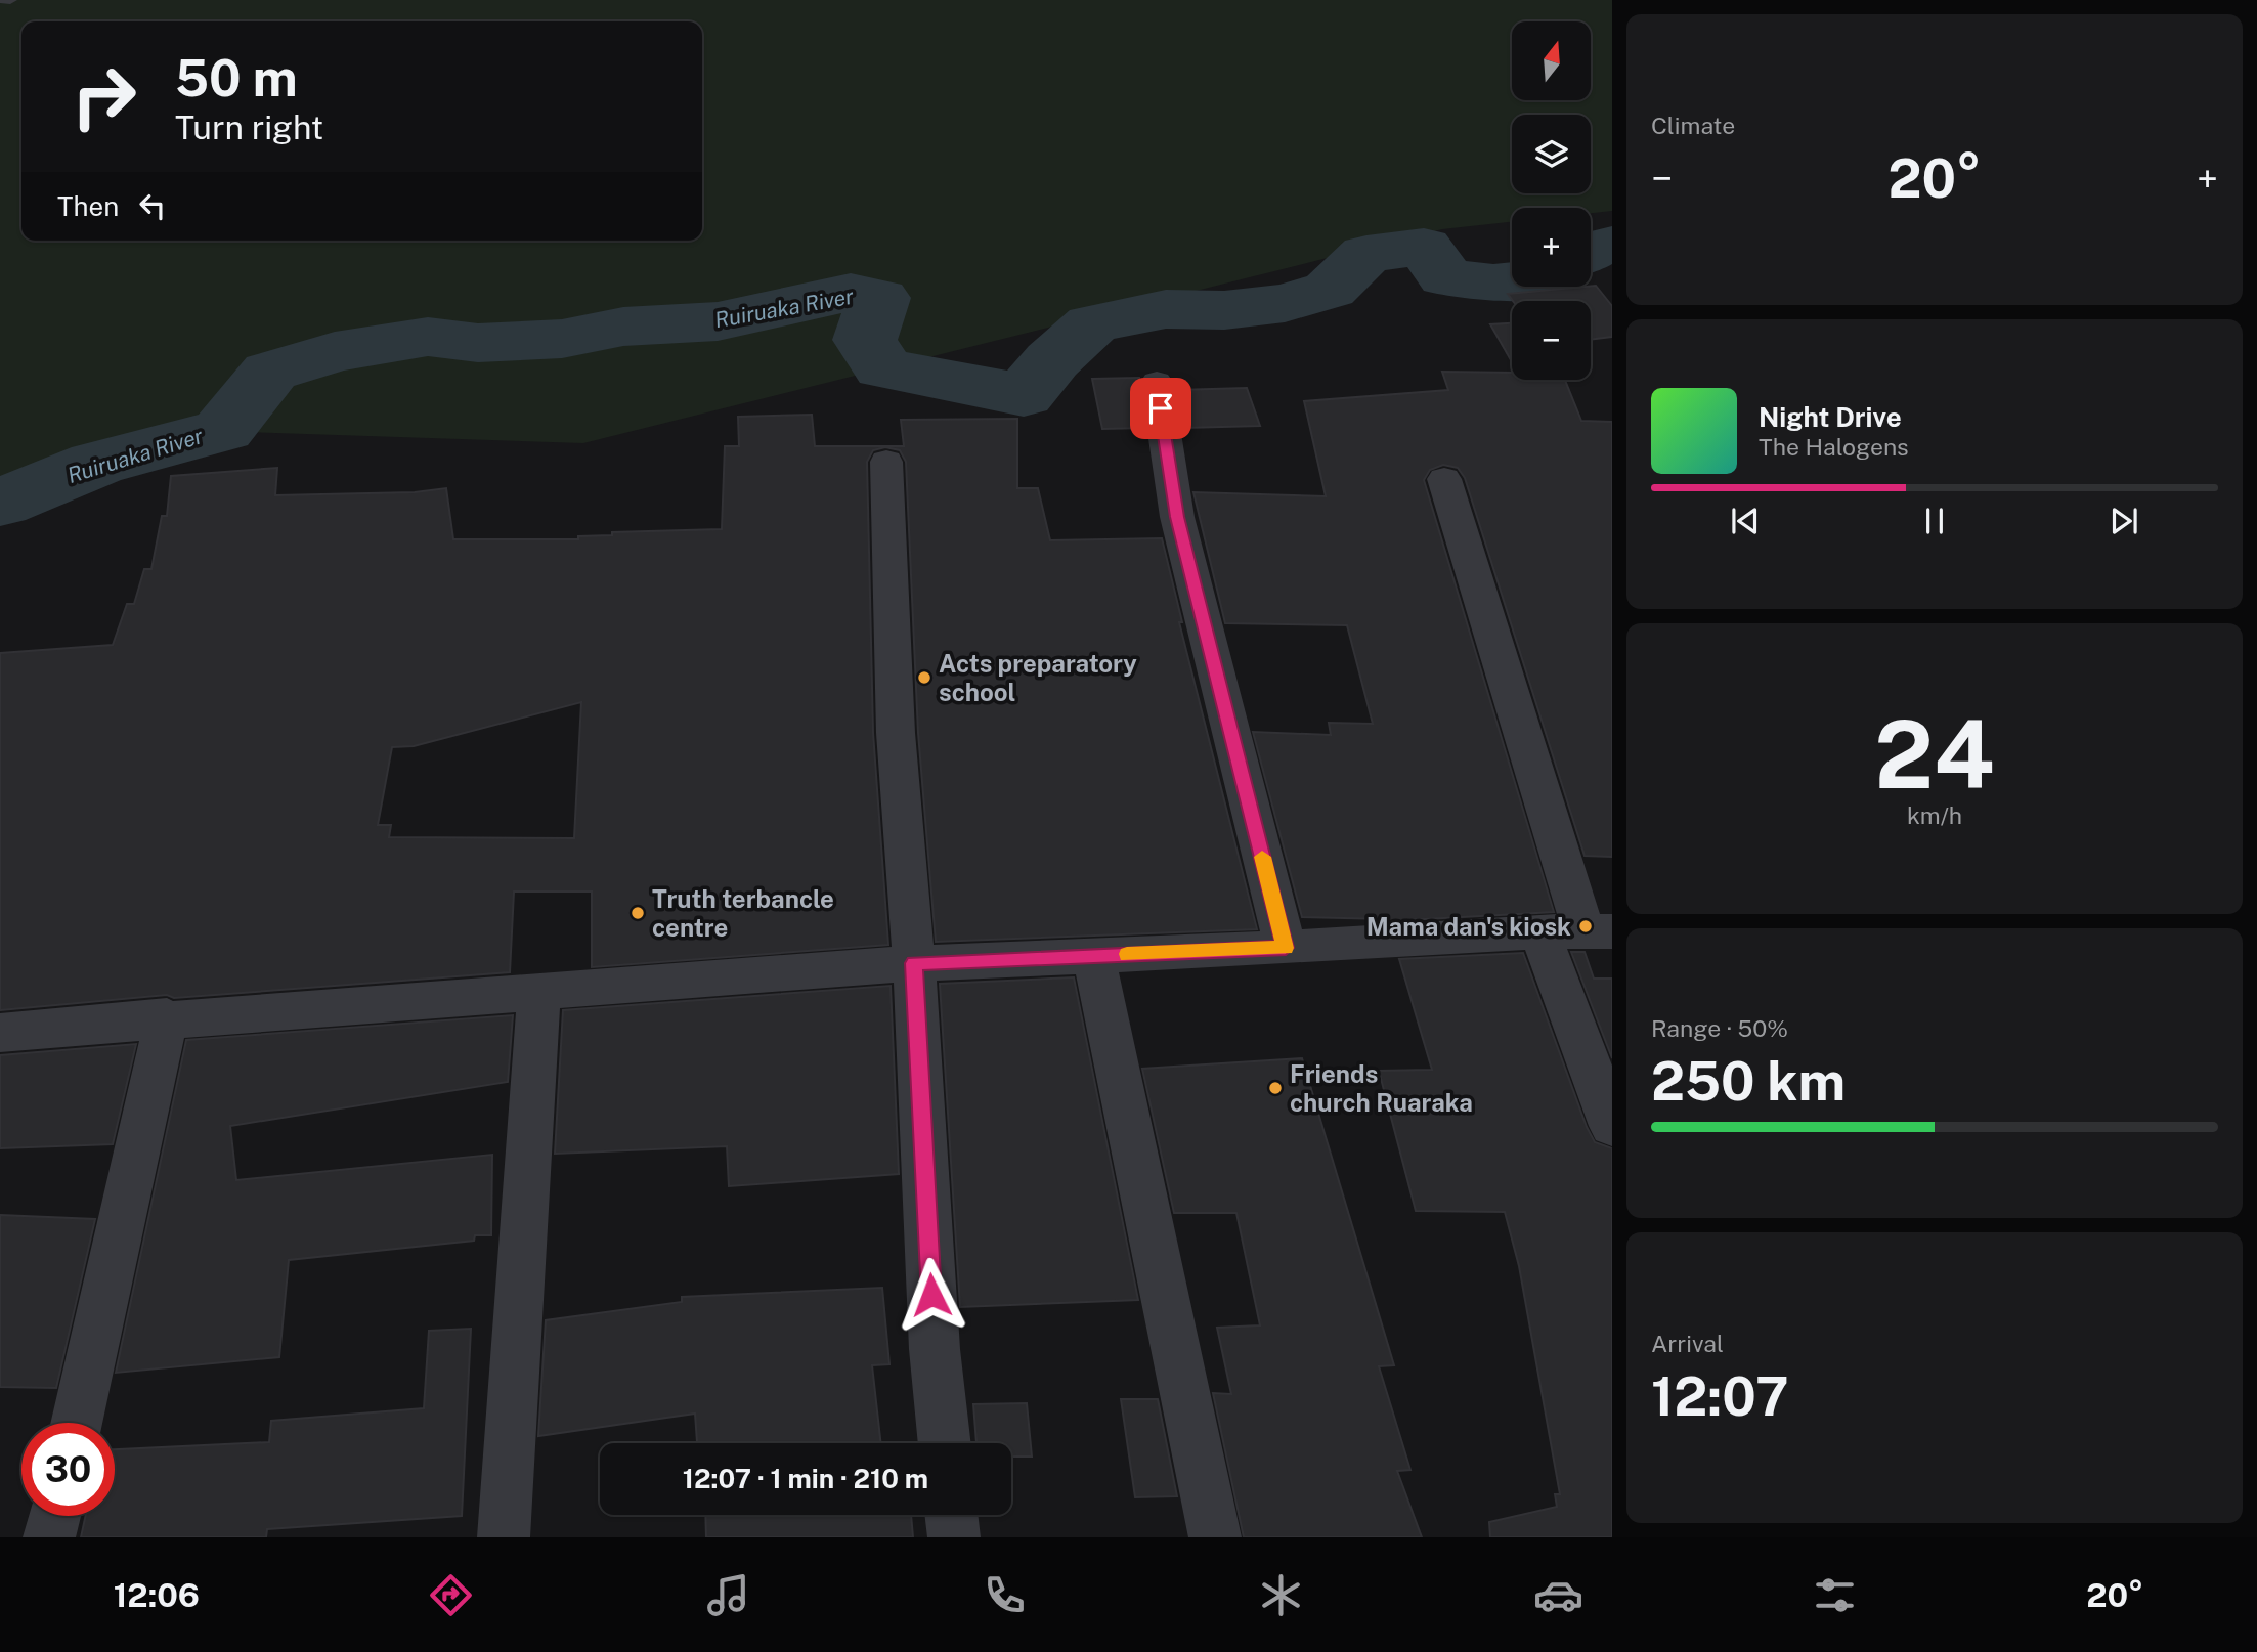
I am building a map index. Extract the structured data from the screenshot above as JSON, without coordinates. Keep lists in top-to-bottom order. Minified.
{"water":["Ruiruaka River"],"places":["Acts preparatory school","Truth terbancle centre","Mama dan's kiosk","Friends church Ruaraka"],"north":"top","page":{"tile":["Climate",["24","km/h"],["Range · 50%","250 km"],["Arrival","12:07"]],"map_buttons":["+","−"],"turn":["50 m","Turn right"],"heat":["−","20°","+"],"then":"Then","song":["Night Drive","The Halogens"],"limit":"30","trip":"12:07 · 1 min · 210 m","tabs":["12:06","20°"]}}
